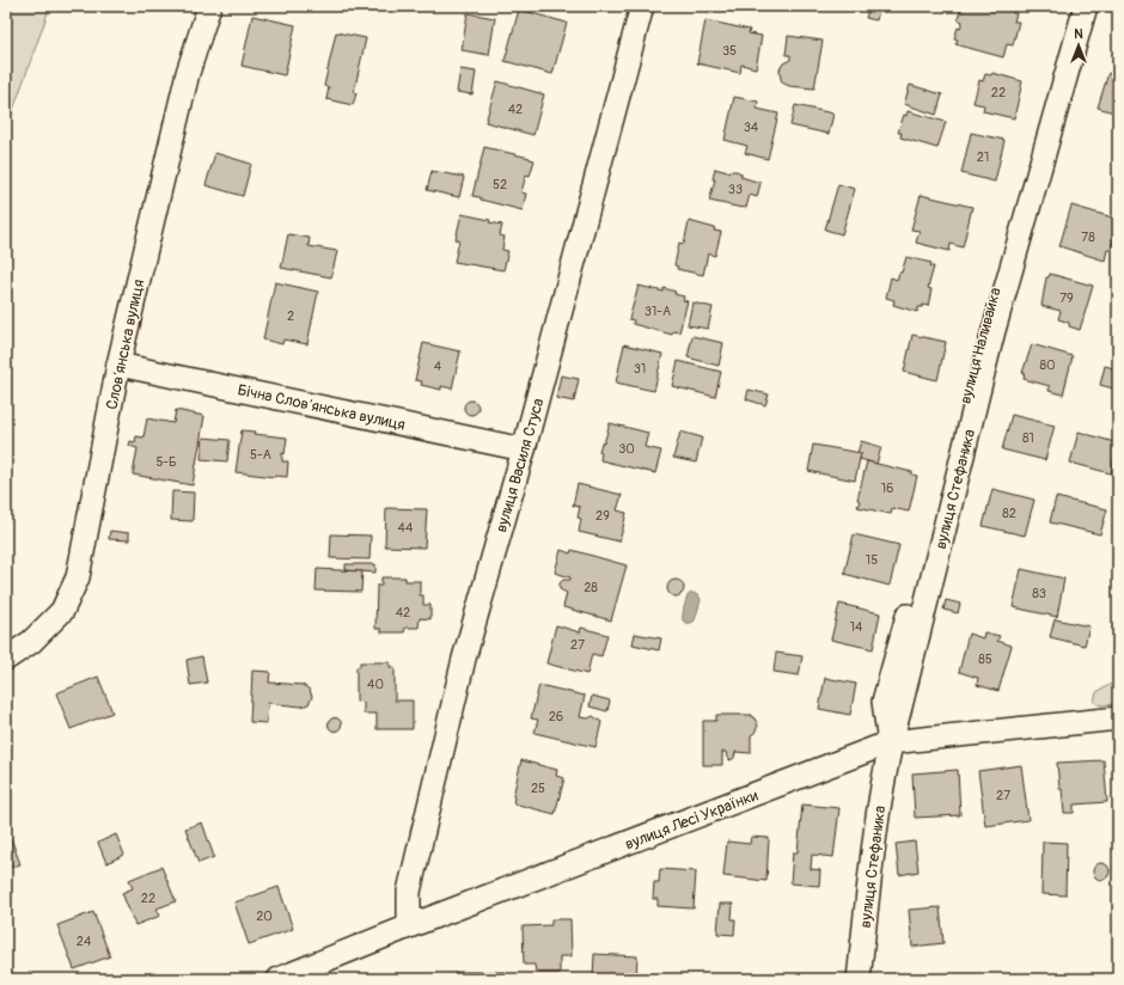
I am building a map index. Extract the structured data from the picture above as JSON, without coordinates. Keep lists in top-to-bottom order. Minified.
{"streets":{"street":["Словʼянська вулиця","вулиця Наливайка","Бічна Словʼянська вулиця","вулиця Василя Стуса","вулиця Стефаника","вулиця Лесі Українки"]},"crossings":[["Словʼянська вулиця","Бічна Словʼянська вулиця"],["вулиця Наливайка","вулиця Стефаника"],["вулиця Наливайка","вулиця Лесі Українки"],["Бічна Словʼянська вулиця","вулиця Василя Стуса"],["вулиця Василя Стуса","вулиця Лесі Українки"],["вулиця Стефаника","вулиця Лесі Українки"]],"house_numbers":["35","22","42","34","21","52","33","78","79","31-А","2","80","4","31","81","30","5-А","5-Б","16","82","29","44","15","28","83","42","14","27","85","40","26","25","27","22","20","24"],"north":"top"}
